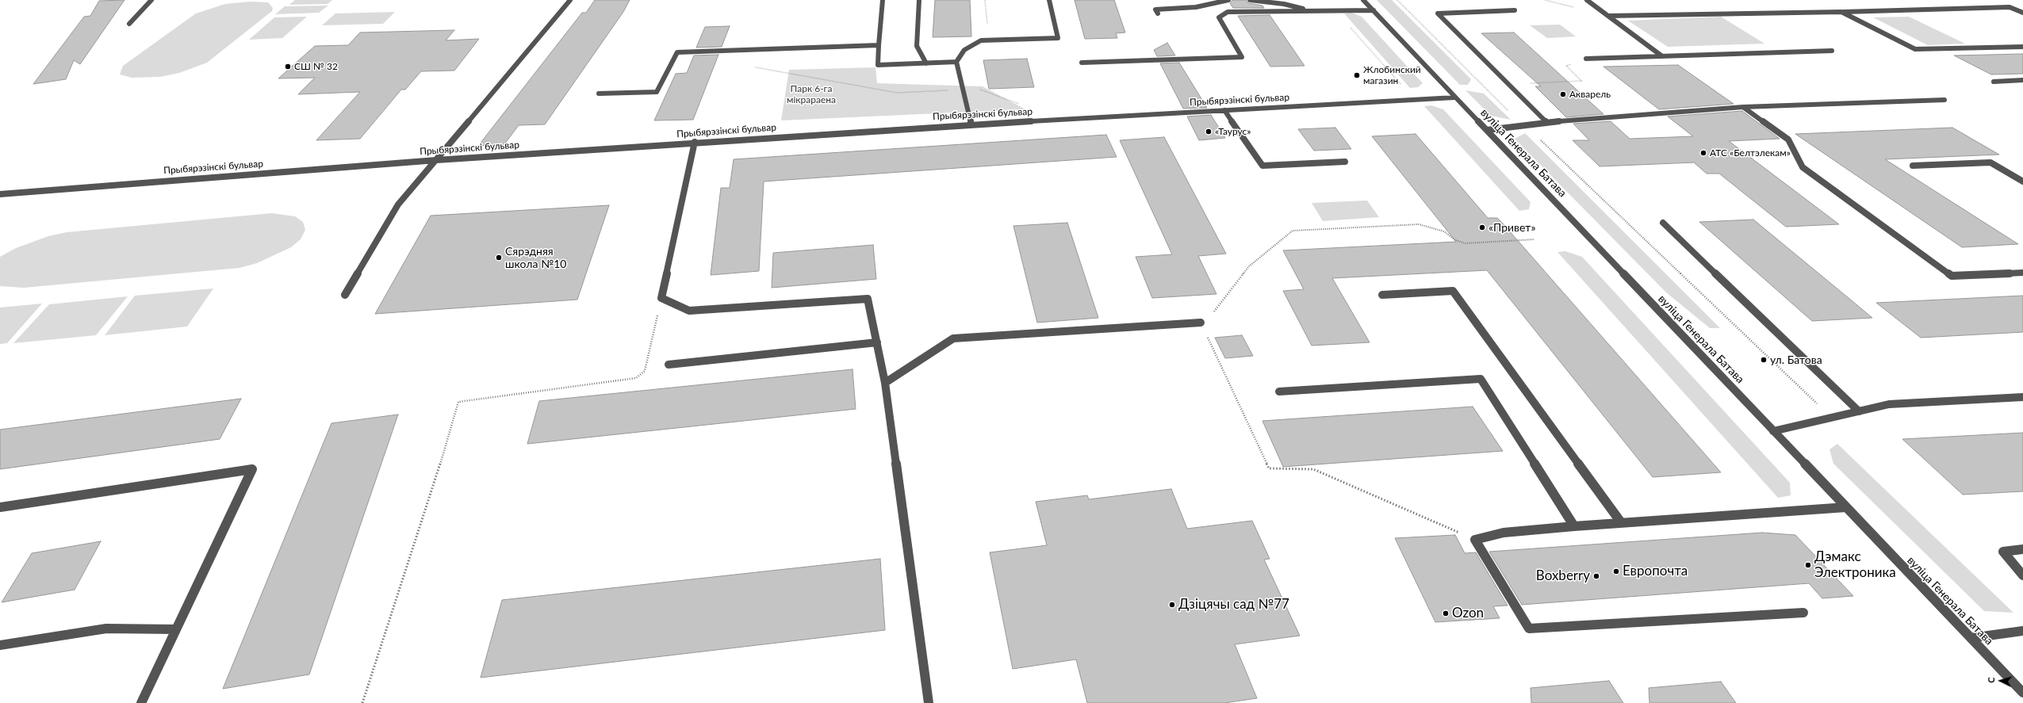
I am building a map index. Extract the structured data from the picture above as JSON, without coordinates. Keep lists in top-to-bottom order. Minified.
{"streets":{"street":["Прыбярэзінскі бульвар","вуліца Генерала Батава"]},"crossings":[["Прыбярэзінскі бульвар","вуліца Генерала Батава"]],"parks":["Парк 6-га мікрараена"],"places":["СШ № 32","Жлобинский магазин","Акварель","«Таурус»","АТС «Белтэлекам»","«Привет»","Сярэдняя школа №10","ул. Батова","Дэмакс Электроника","Европочта","Boxberry","Дзіцячы сад №77","Ozon"],"north":"left"}
